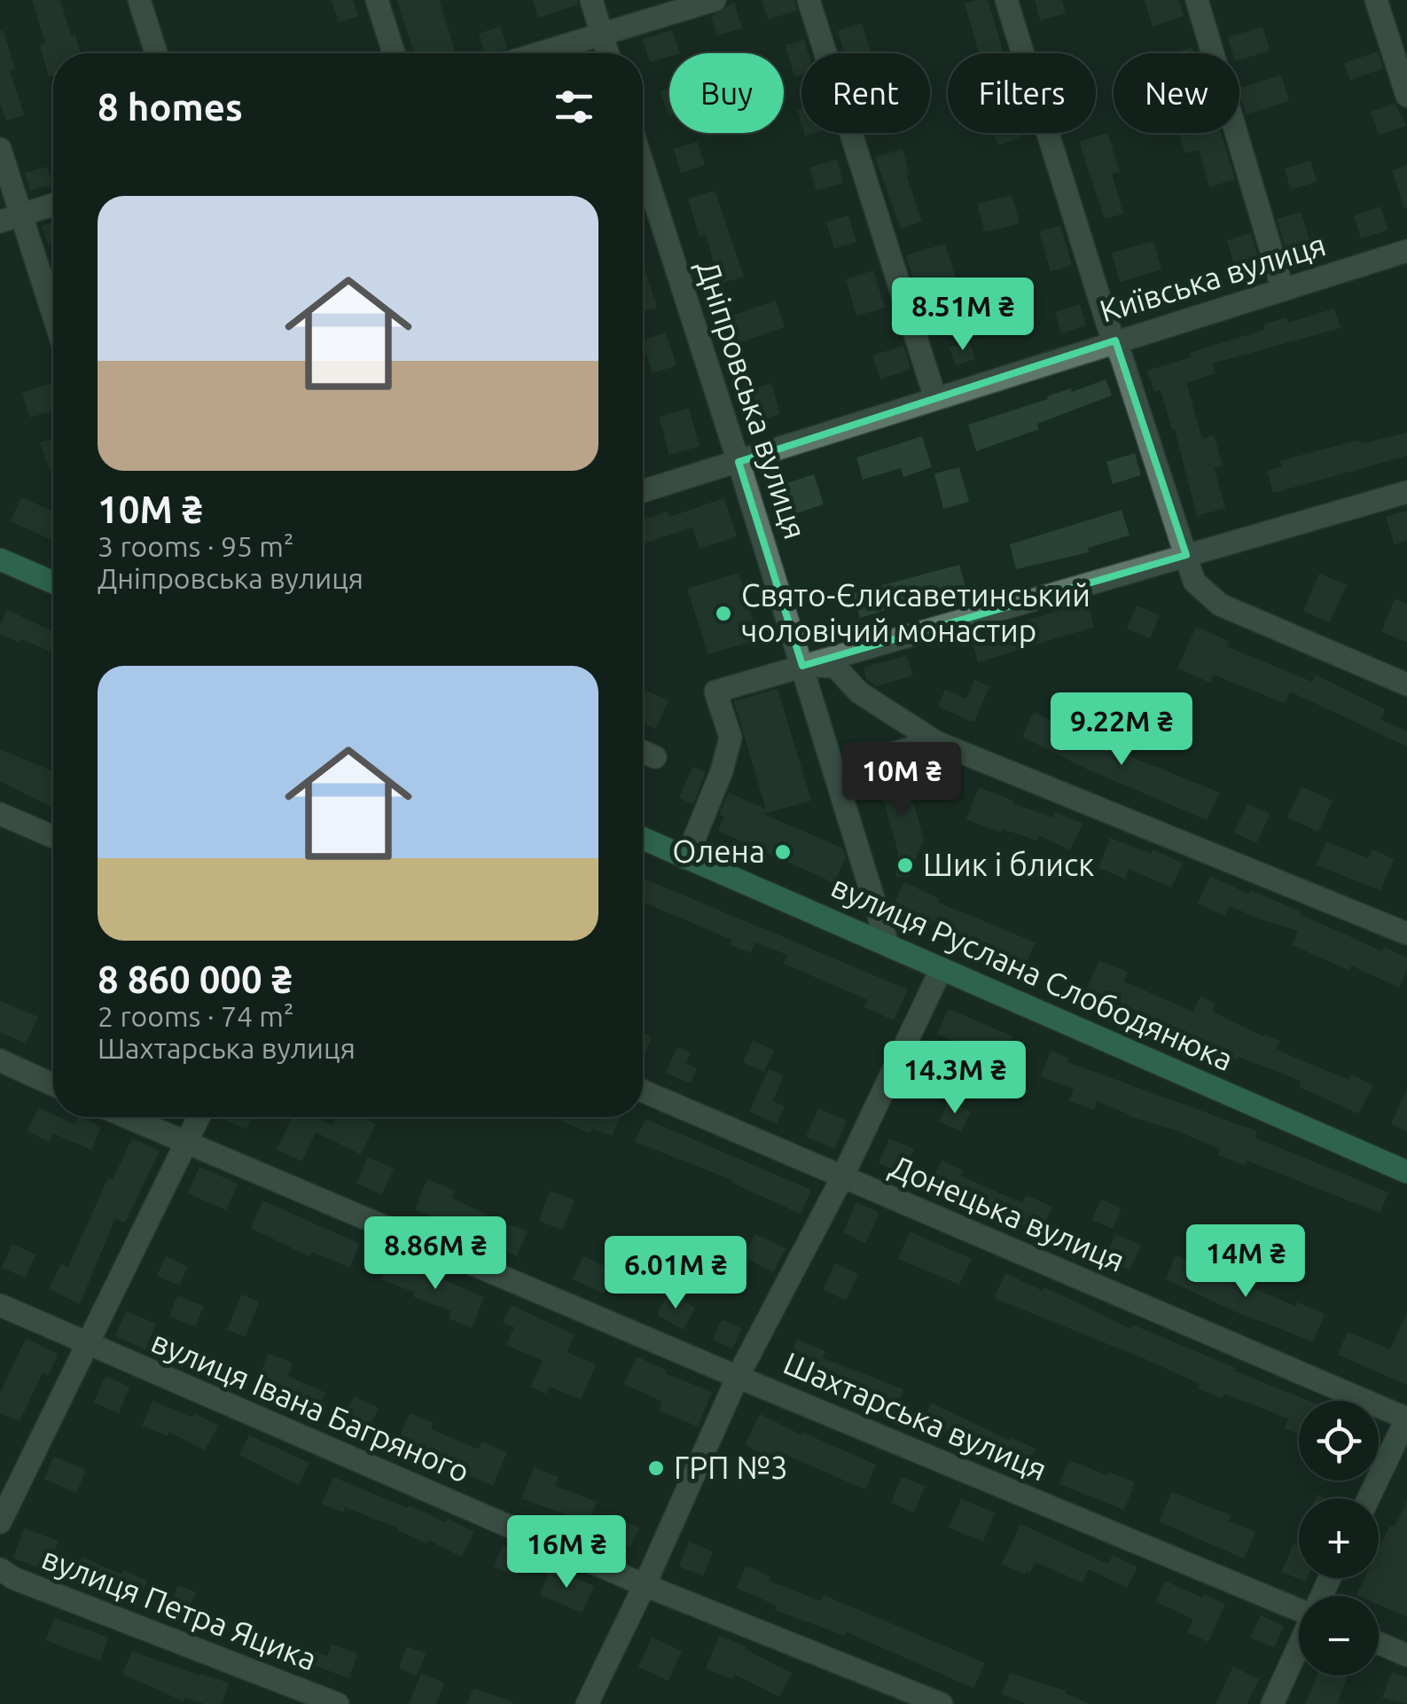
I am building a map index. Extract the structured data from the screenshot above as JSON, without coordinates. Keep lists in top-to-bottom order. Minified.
{"streets":{"main road":["вулиця Руслана Слободянюка"],"street":["Київська вулиця","Дніпровська вулиця","Донецька вулиця","вулиця Івана Багряного","Шахтарська вулиця","вулиця Петра Яцика"]},"crossings":[["Київська вулиця","Дніпровська вулиця"],["Дніпровська вулиця","вулиця Руслана Слободянюка"]],"places":["Свято-Єлисаветинський чоловічий монастир","Олена","Шик і блиск","ГРП №3"],"page":{"chip":["Buy","Rent","Filters","New"],"heading":"8 homes","list":[{"name":"10M ₴","note":"3 rooms · 95 m² · Дніпровська вулиця"},{"name":"8 860 000 ₴","note":"2 rooms · 74 m² · Шахтарська вулиця"}],"price":["8.51M ₴","9.22M ₴","10M ₴","14.3M ₴","8.86M ₴","14M ₴","6.01M ₴","16M ₴"],"map_buttons":["+","−"]}}
